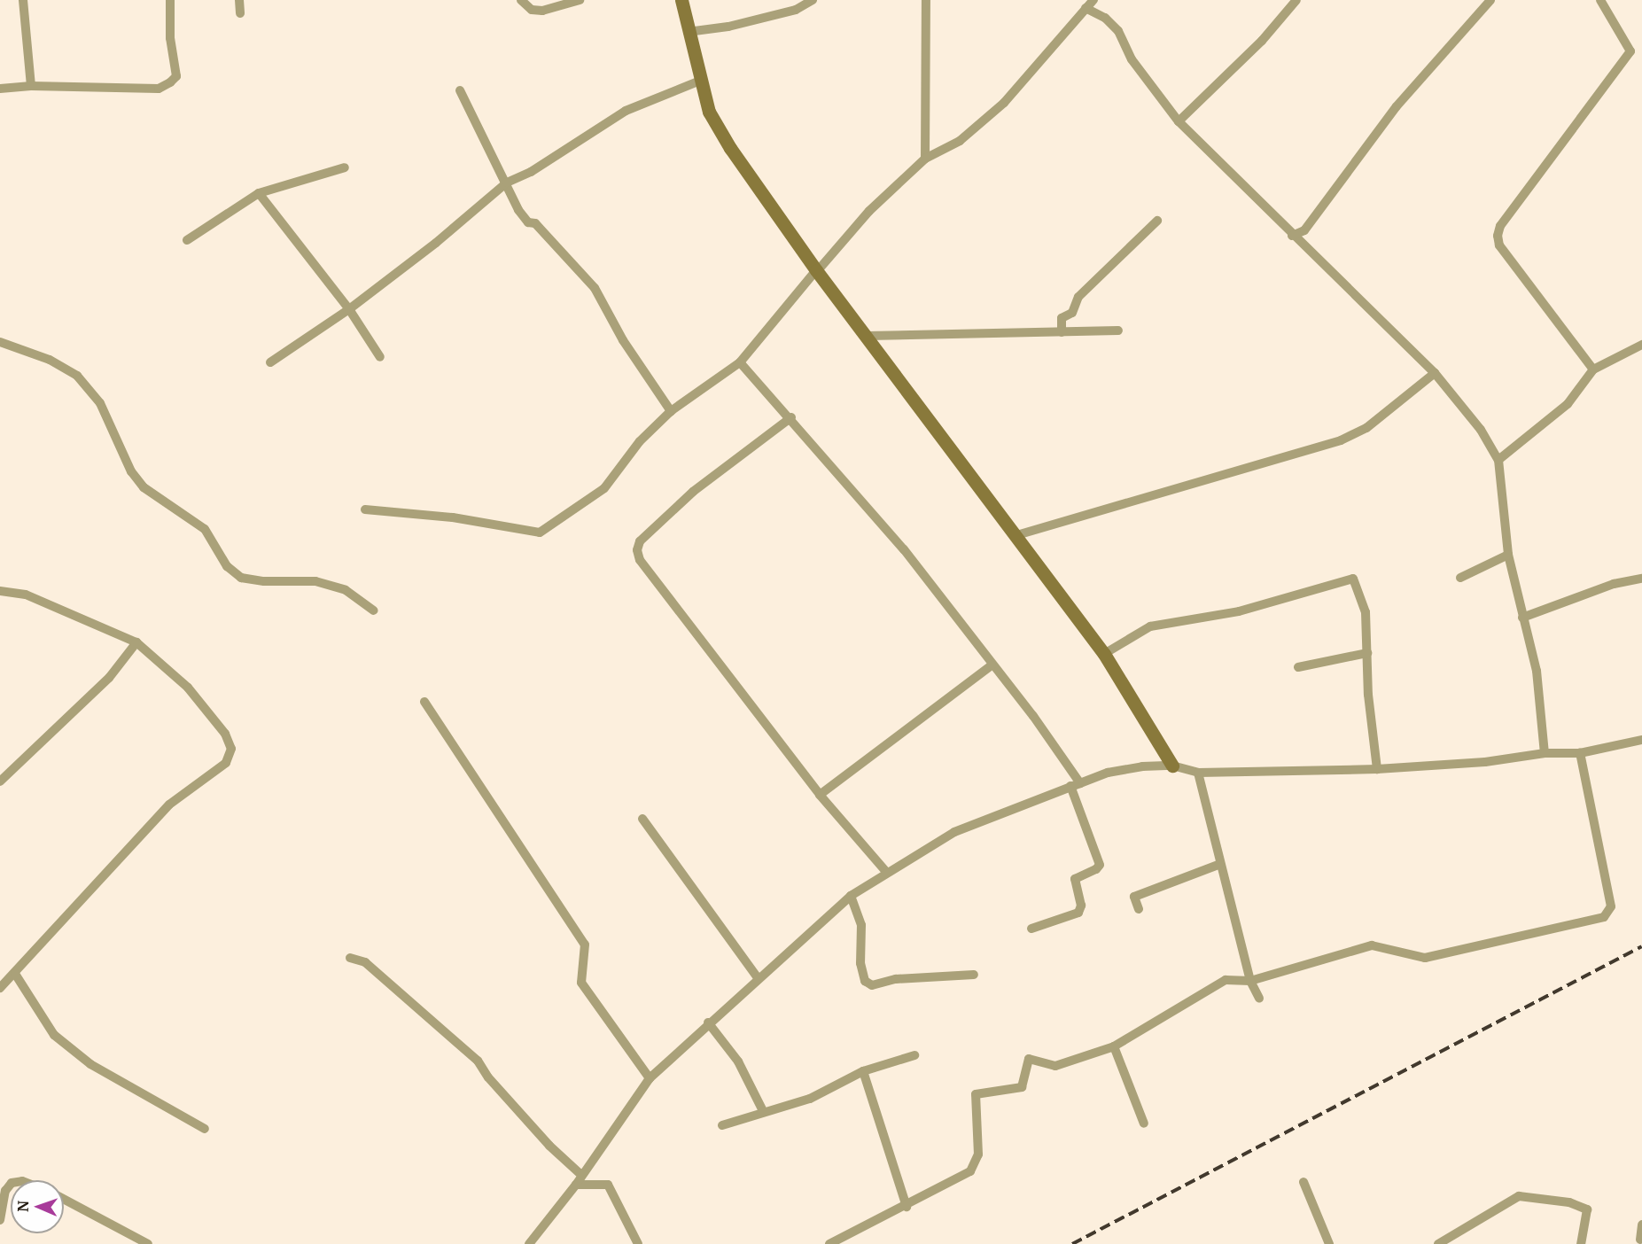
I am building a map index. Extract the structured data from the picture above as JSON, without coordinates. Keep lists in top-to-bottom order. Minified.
{"north":"left"}
